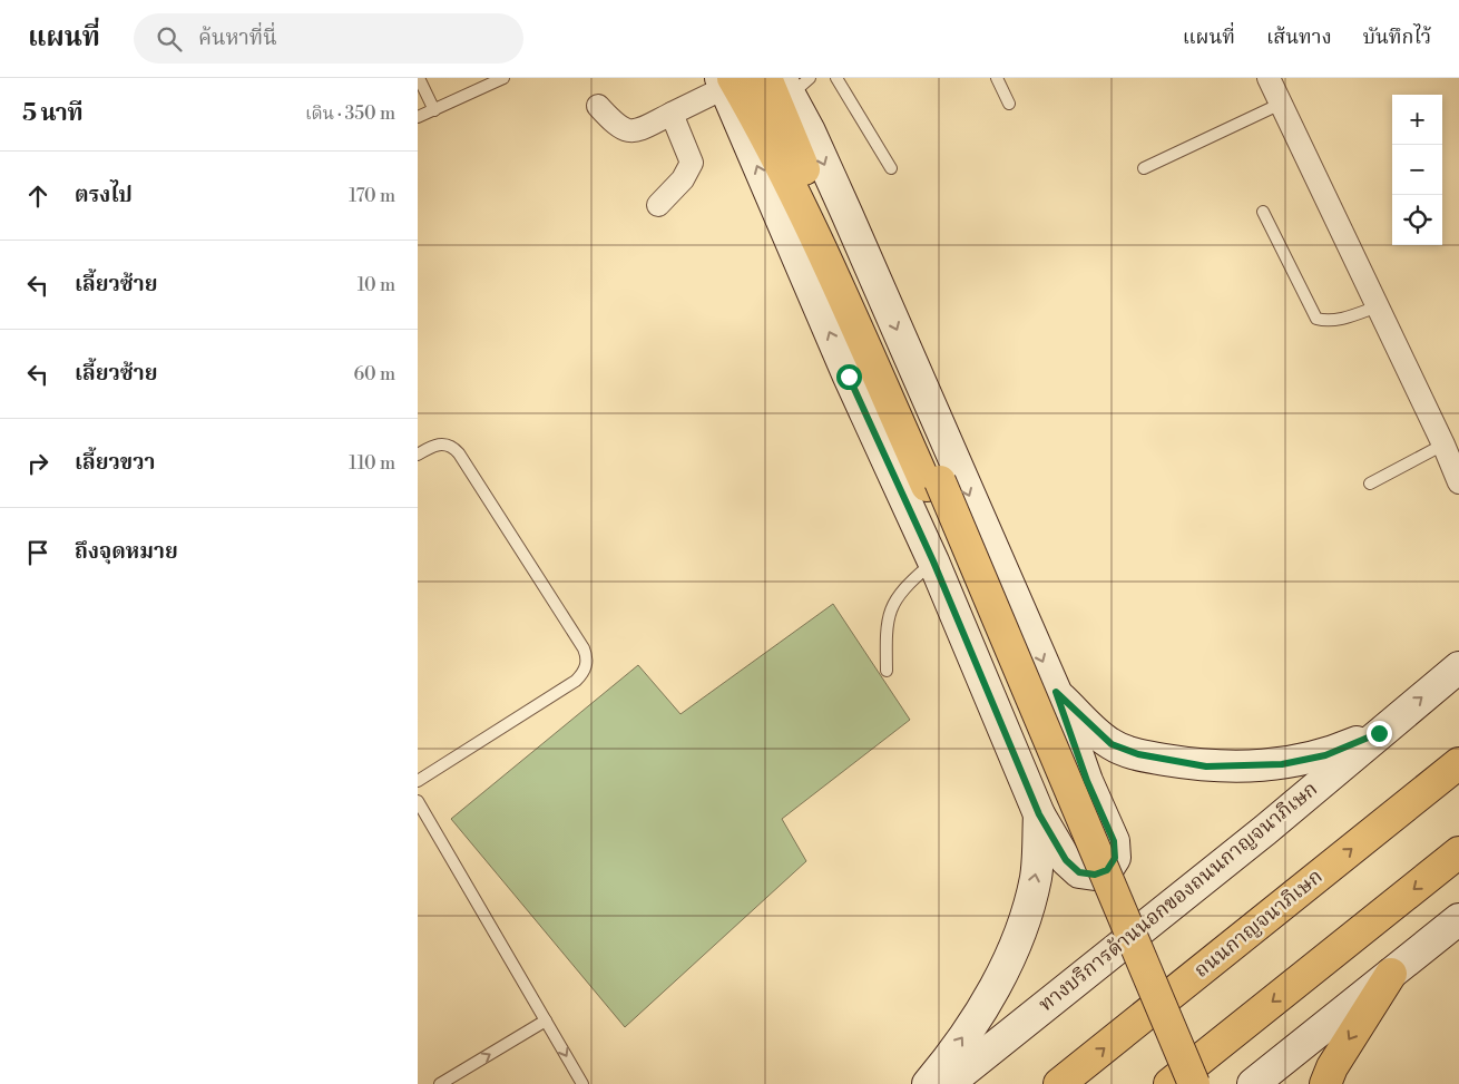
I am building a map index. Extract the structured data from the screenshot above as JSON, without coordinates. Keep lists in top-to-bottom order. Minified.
{"streets":{"main road":["ทางบริการด้านนอกของถนนกาญจนาภิเษก","ถนนกาญจนาภิเษก"]},"page":{"header":"แผนที่","search":"ค้นหาที่นี่","nav":["แผนที่","เส้นทาง","บันทึกไว้"],"heading":["5 นาที","เดิน · 350 m"],"map_buttons":["+","−"],"list":[["ตรงไป","170 m"],["เลี้ยวซ้าย","10 m"],["เลี้ยวซ้าย","60 m"],["เลี้ยวขวา","110 m"],"ถึงจุดหมาย"]}}
